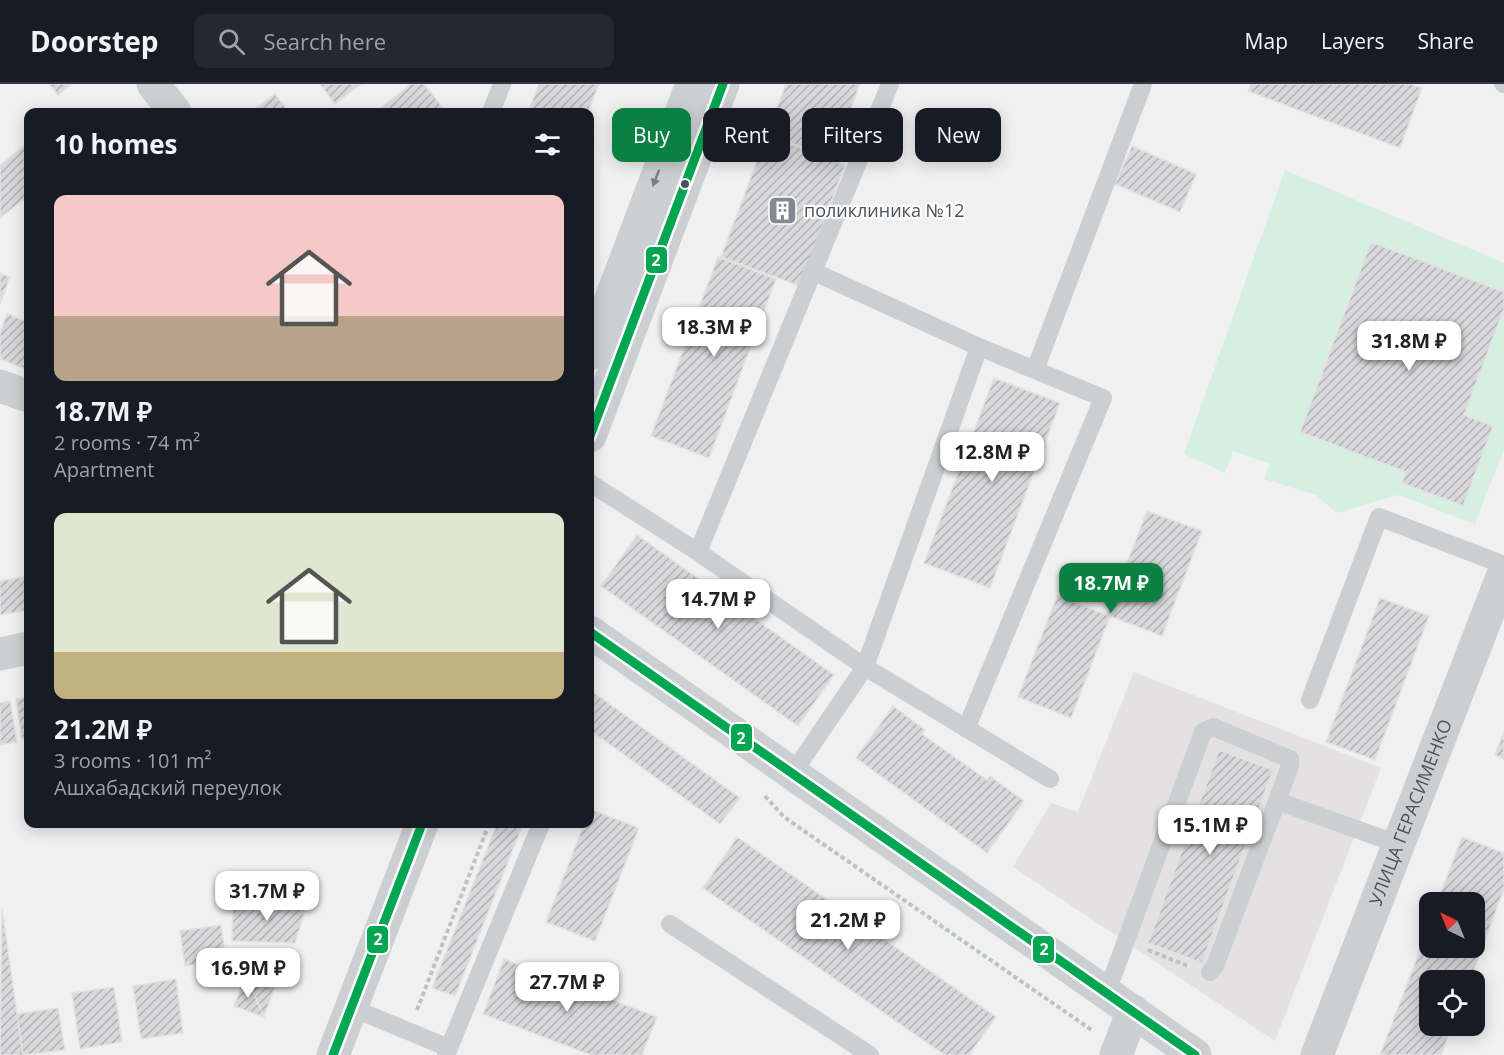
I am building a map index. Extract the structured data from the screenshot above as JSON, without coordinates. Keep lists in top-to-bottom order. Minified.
{"streets":{"street":["УЛИЦА ГЕРАСИМЕНКО"]},"places":{"building":["поликлиника №12"]},"lines":["transit line 2"],"north":"top left","page":{"header":"Doorstep","search":"Search here","nav":["Map","Layers","Share"],"chip":["Buy","Rent","Filters","New"],"heading":"10 homes","list":[{"name":"18.7M ₽","note":"2 rooms · 74 m² · Apartment"},{"name":"21.2M ₽","note":"3 rooms · 101 m² · Ашхабадский переулок"}],"price":["18.3M ₽","31.8M ₽","12.8M ₽","18.7M ₽","14.7M ₽","15.1M ₽","31.7M ₽","21.2M ₽","16.9M ₽","27.7M ₽"]}}
